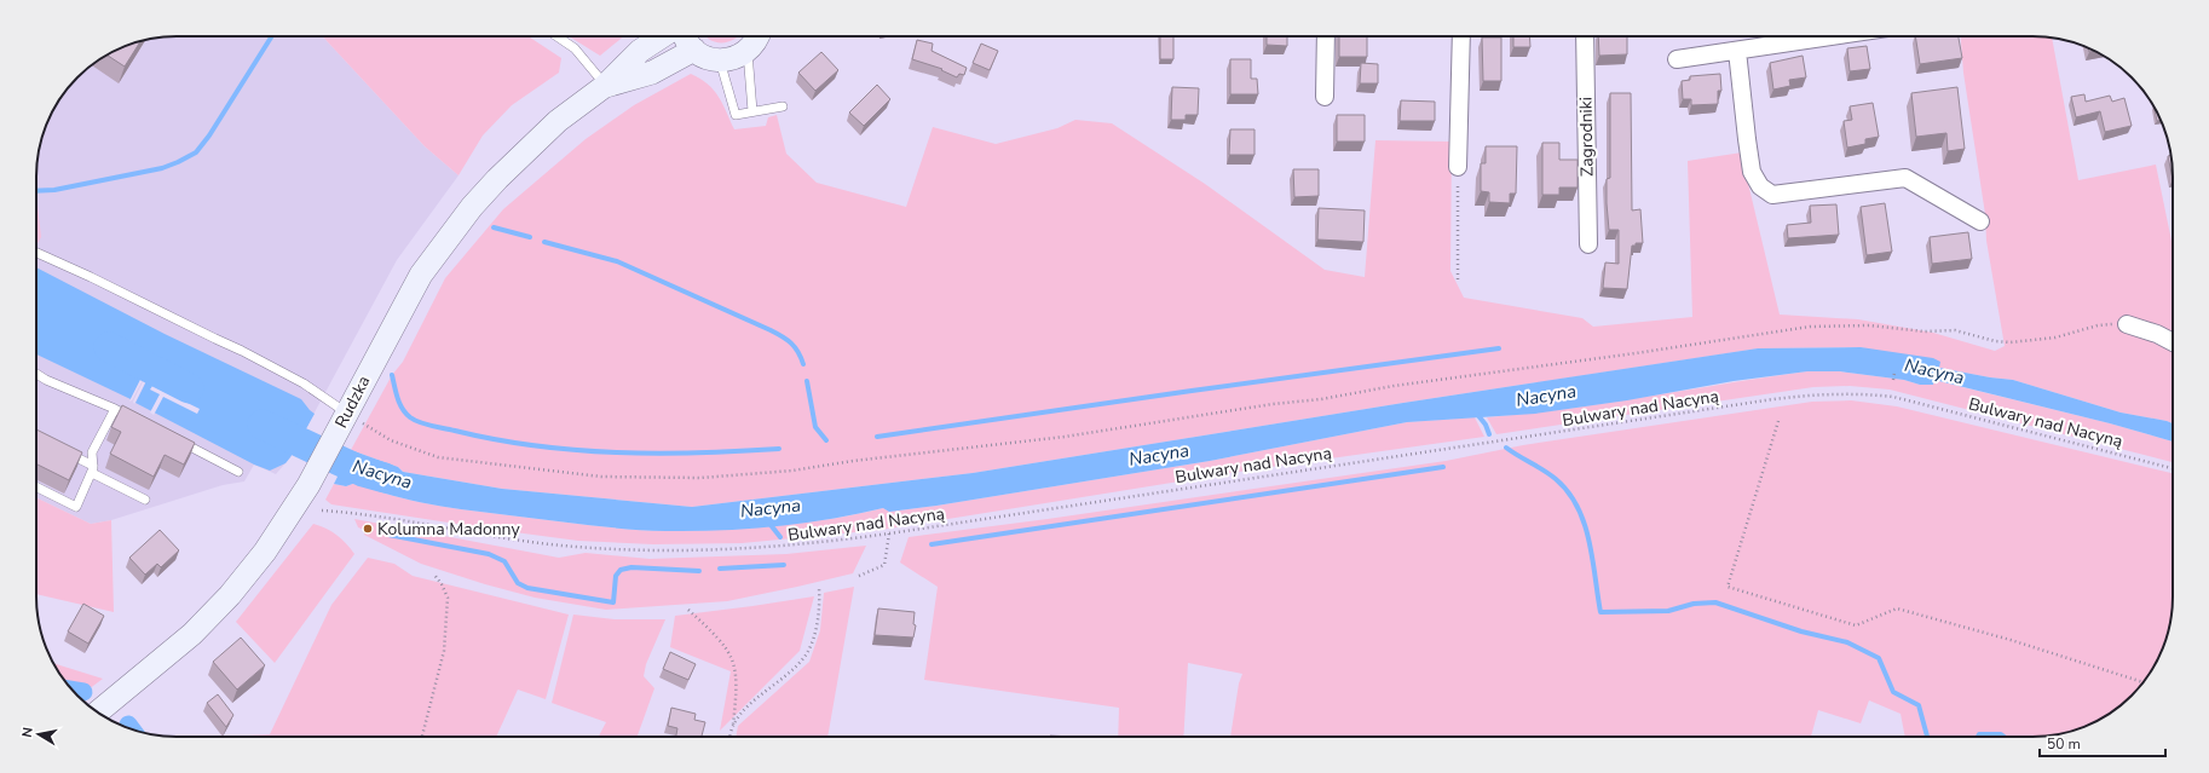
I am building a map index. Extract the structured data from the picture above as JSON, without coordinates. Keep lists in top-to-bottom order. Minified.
{"streets":{"main road":["Rudzka"],"street":["Zagrodniki"],"path":["Bulwary nad Nacyną"]},"water":["Nacyna"],"places":["Kolumna Madonny"],"scale_bar":"50 m","north":"left"}
